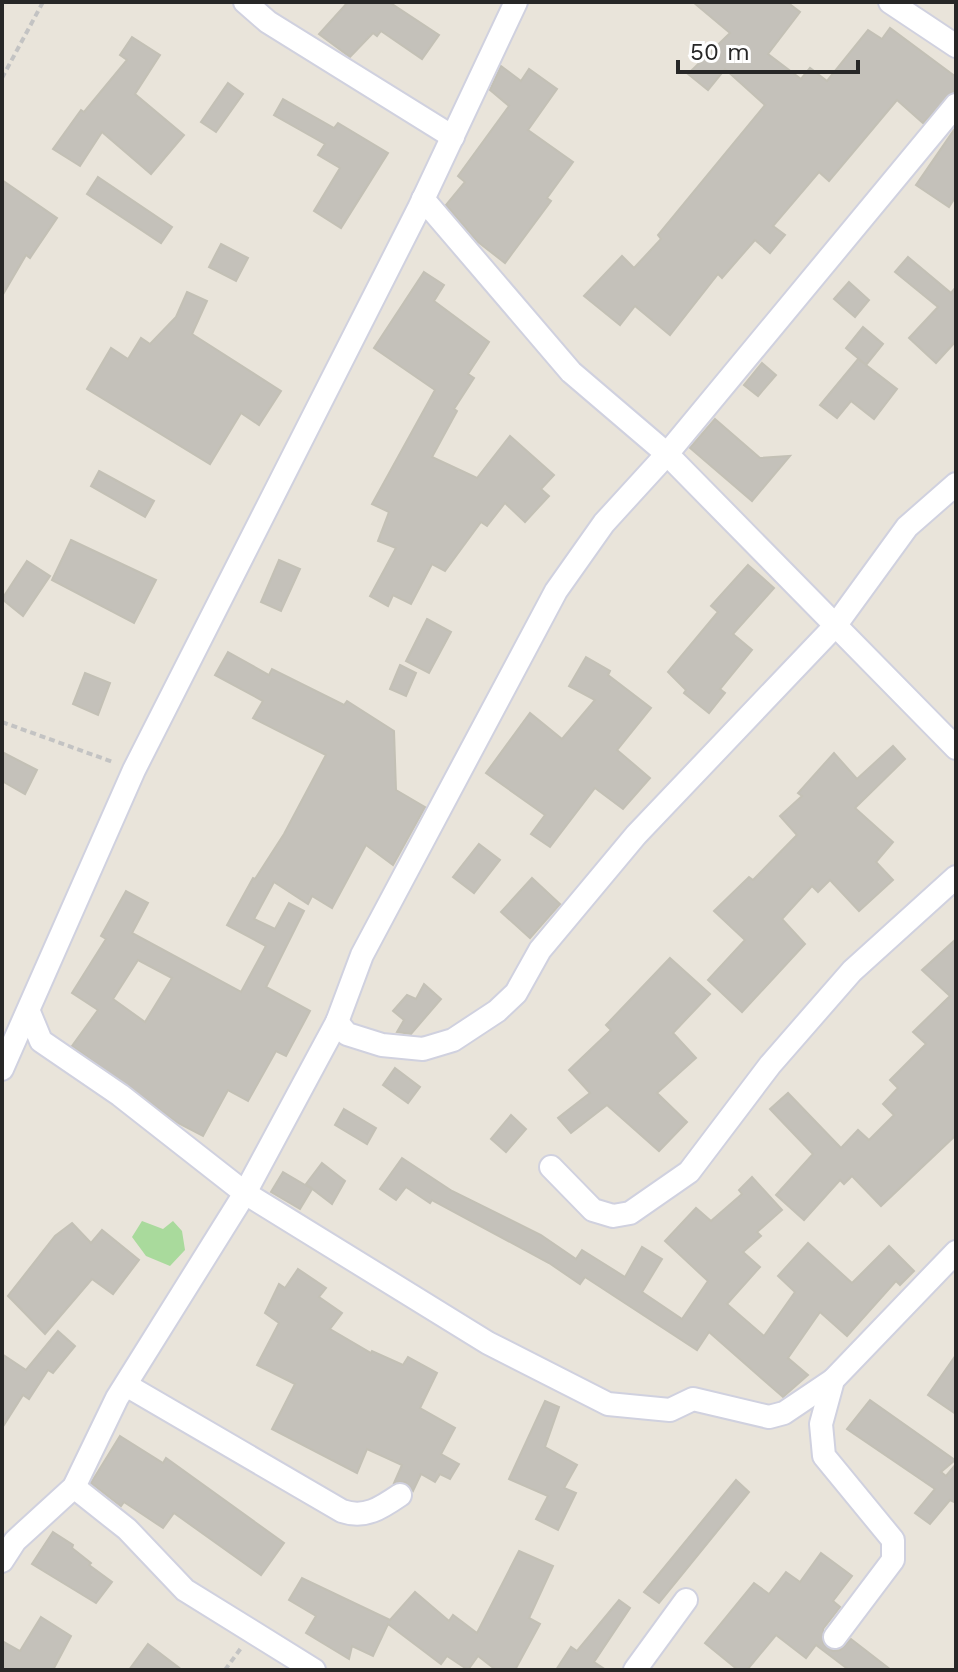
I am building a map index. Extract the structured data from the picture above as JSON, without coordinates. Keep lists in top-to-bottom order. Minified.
{"scale_bar":"50 m"}
